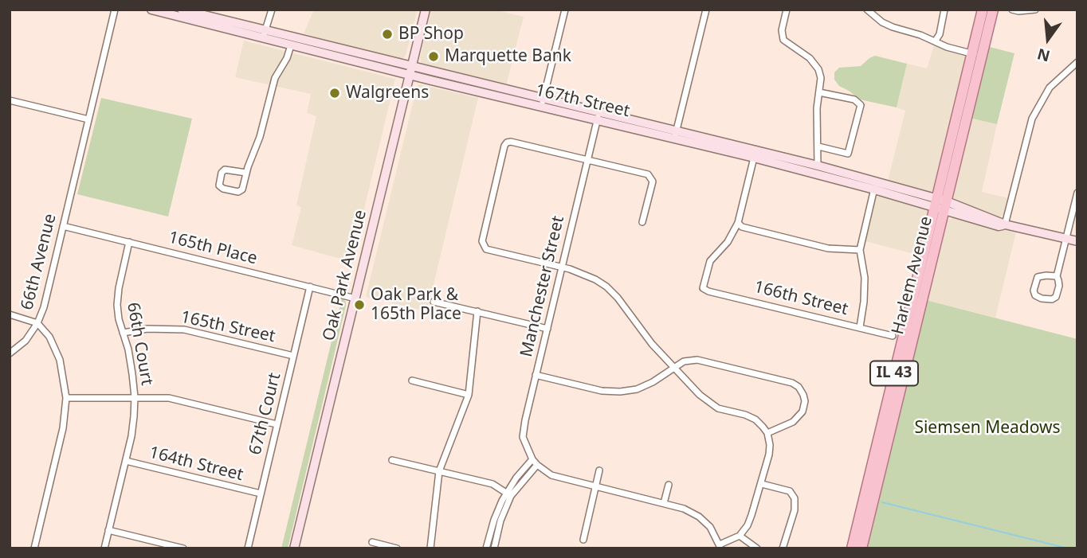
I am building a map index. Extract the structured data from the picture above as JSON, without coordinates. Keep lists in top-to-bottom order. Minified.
{"streets":{"main road":["167th Street","Oak Park Avenue","Harlem Avenue","IL 43"],"street":["165th Place","66th Avenue","Manchester Street","166th Street","165th Street","66th Court","67th Court","164th Street"]},"crossings":[["167th Street","Oak Park Avenue"],["167th Street","Harlem Avenue"],["167th Street","Manchester Street"],["165th Place","66th Avenue"],["165th Place","Oak Park Avenue"],["165th Place","66th Court"],["165th Place","67th Court"],["165th Street","66th Court"],["165th Street","67th Court"],["66th Court","164th Street"],["67th Court","164th Street"]],"parks":["Siemsen Meadows"],"places":["BP Shop","Marquette Bank","Walgreens","Oak Park & 165th Place"],"north":"bottom"}
